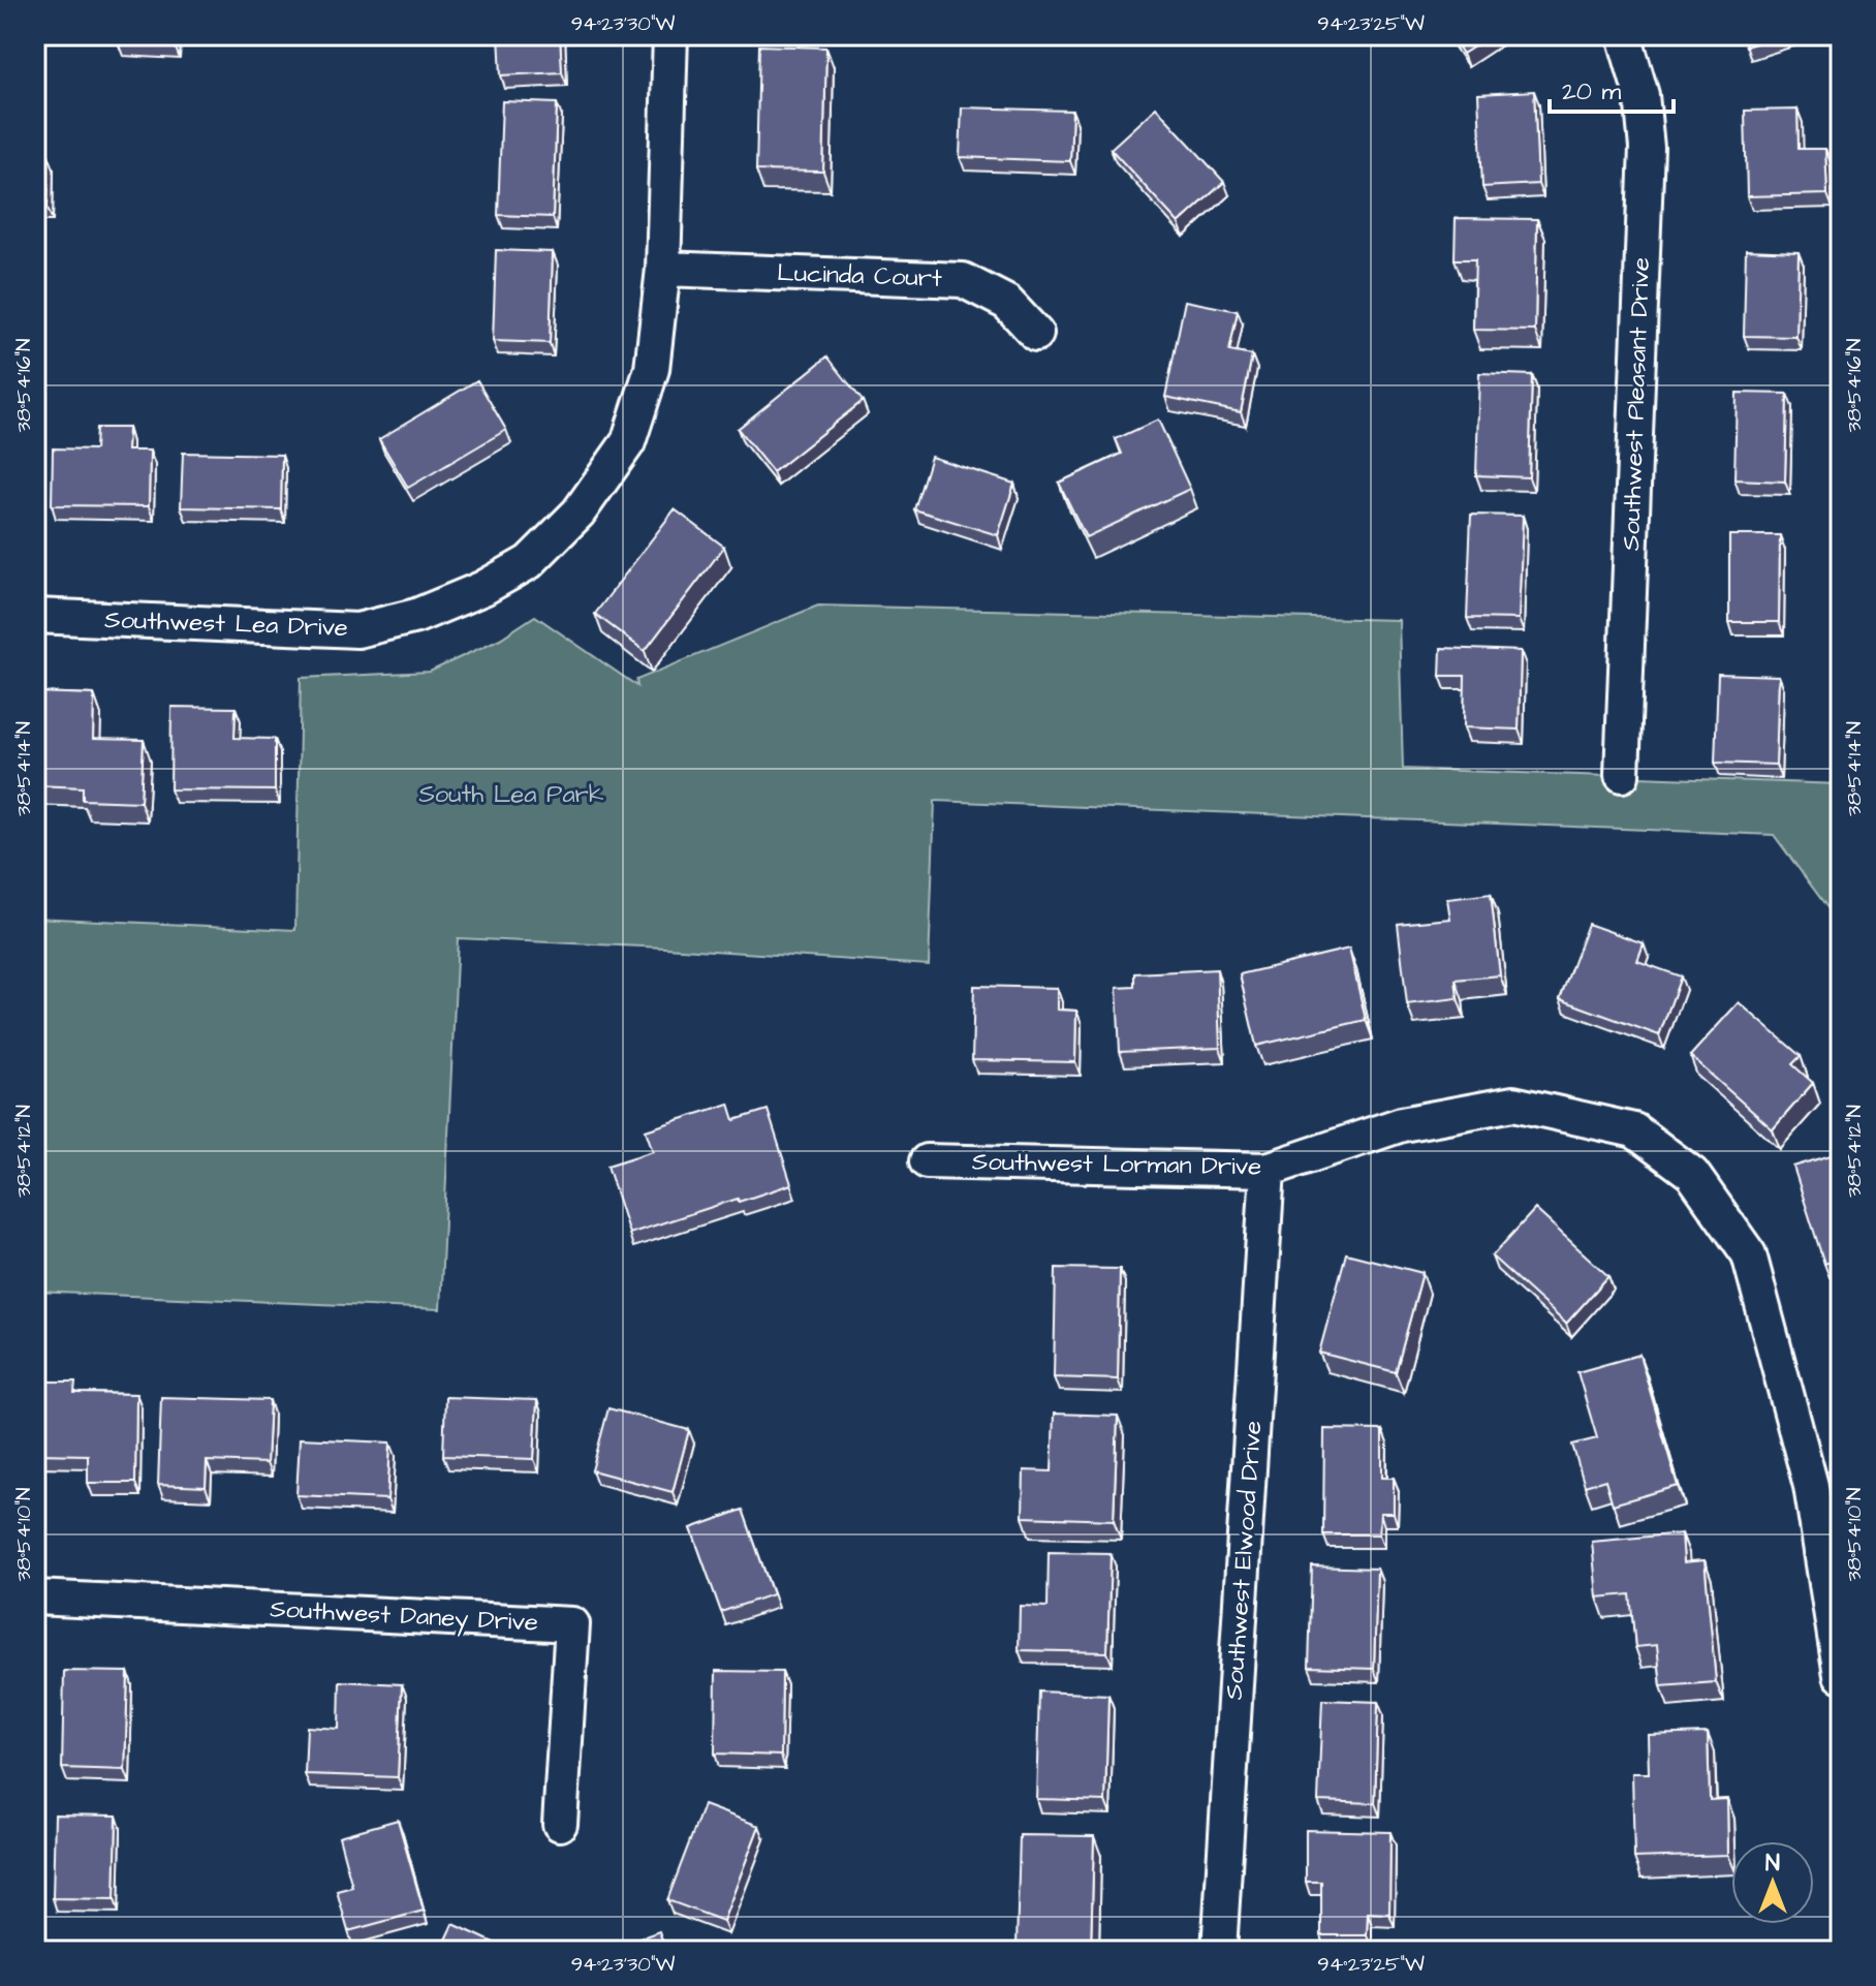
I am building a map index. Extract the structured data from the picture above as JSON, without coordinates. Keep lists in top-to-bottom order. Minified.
{"streets":{"street":["Lucinda Court","Southwest Pleasant Drive","Southwest Lea Drive","Southwest Lorman Drive","Southwest Elwood Drive","Southwest Daney Drive"]},"crossings":[["Lucinda Court","Southwest Lea Drive"],["Southwest Lorman Drive","Southwest Elwood Drive"]],"parks":["South Lea Park"],"scale_bar":"20 m","north":"top","coordinates":["94°23'30\"W","94°23'25\"W","38°54'16\"N","38°54'14\"N","38°54'12\"N","38°54'10\"N"]}
